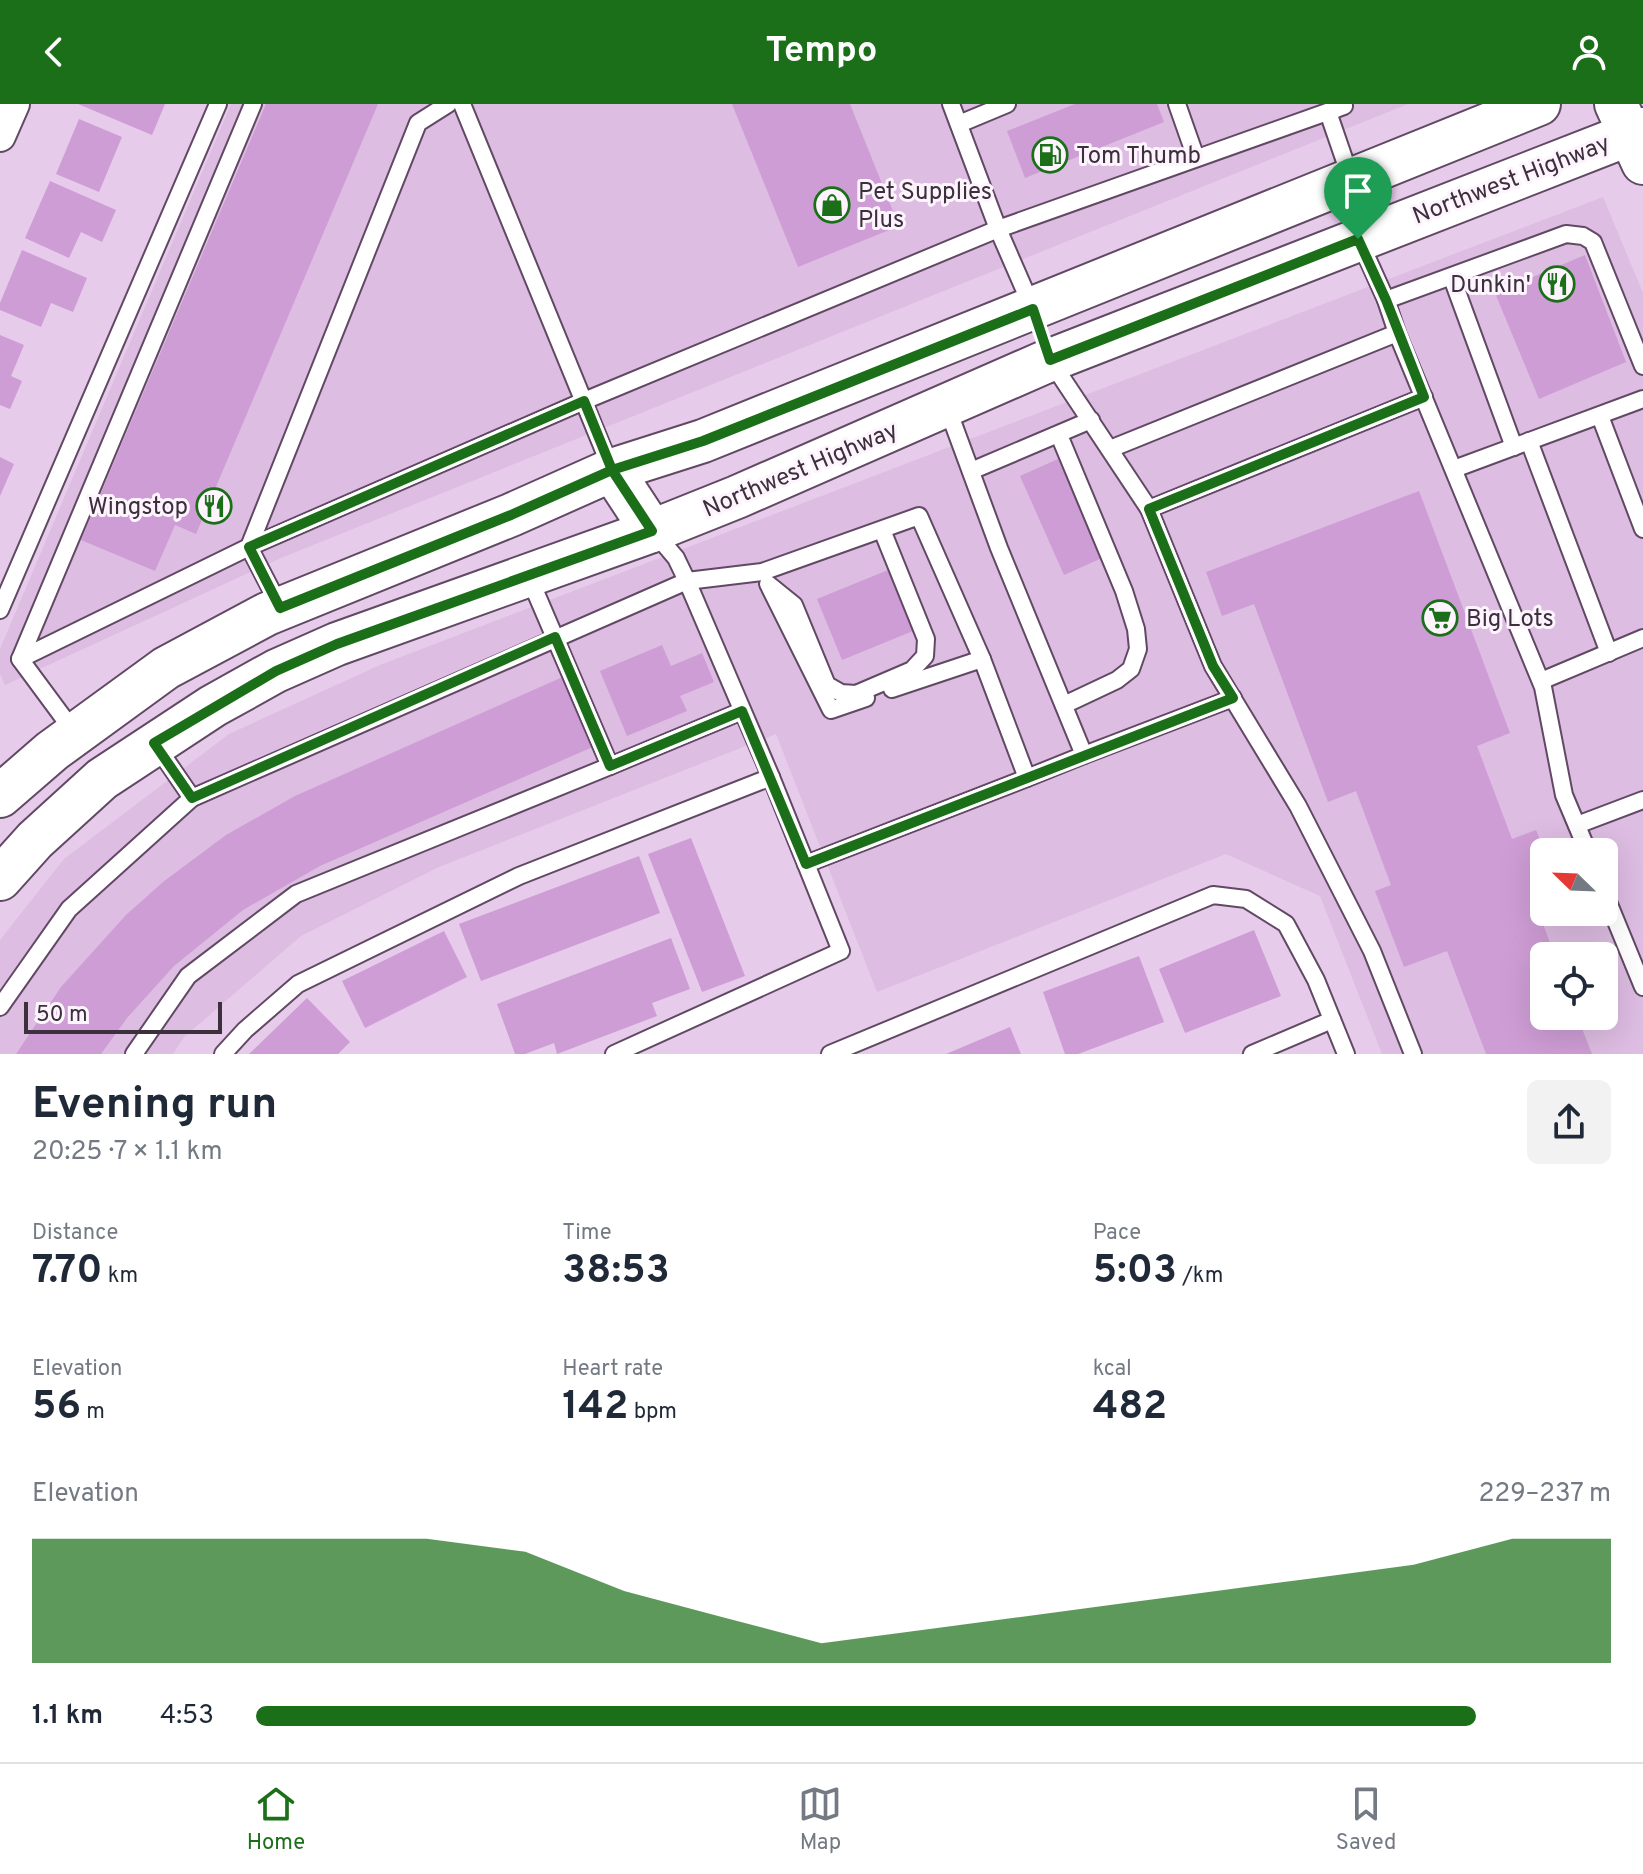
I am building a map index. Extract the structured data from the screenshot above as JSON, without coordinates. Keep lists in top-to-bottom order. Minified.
{"streets":{"main road":["Northwest Highway"]},"places":{"fuel station":["Tom Thumb"],"shop":["Pet Supplies Plus"],"restaurant":["Dunkin'","Wingstop"],"supermarket":["Big Lots"]},"scale_bar":"50 m","north":"top left","page":{"header":"Tempo","scale":"50 m","heading":["Evening run","20:25 · 7 × 1.1 km"],"stats":[["Distance","7.70 km"],["Time","38:53"],["Pace","5:03 /km"],["Elevation","56 m"],["Heart rate","142 bpm"],["kcal","482"]],"chart":["Elevation","229–237 m"],"list":[{"name":"1.1 km","note":"4:53"}],"tabs":["Home","Map","Saved"]}}
